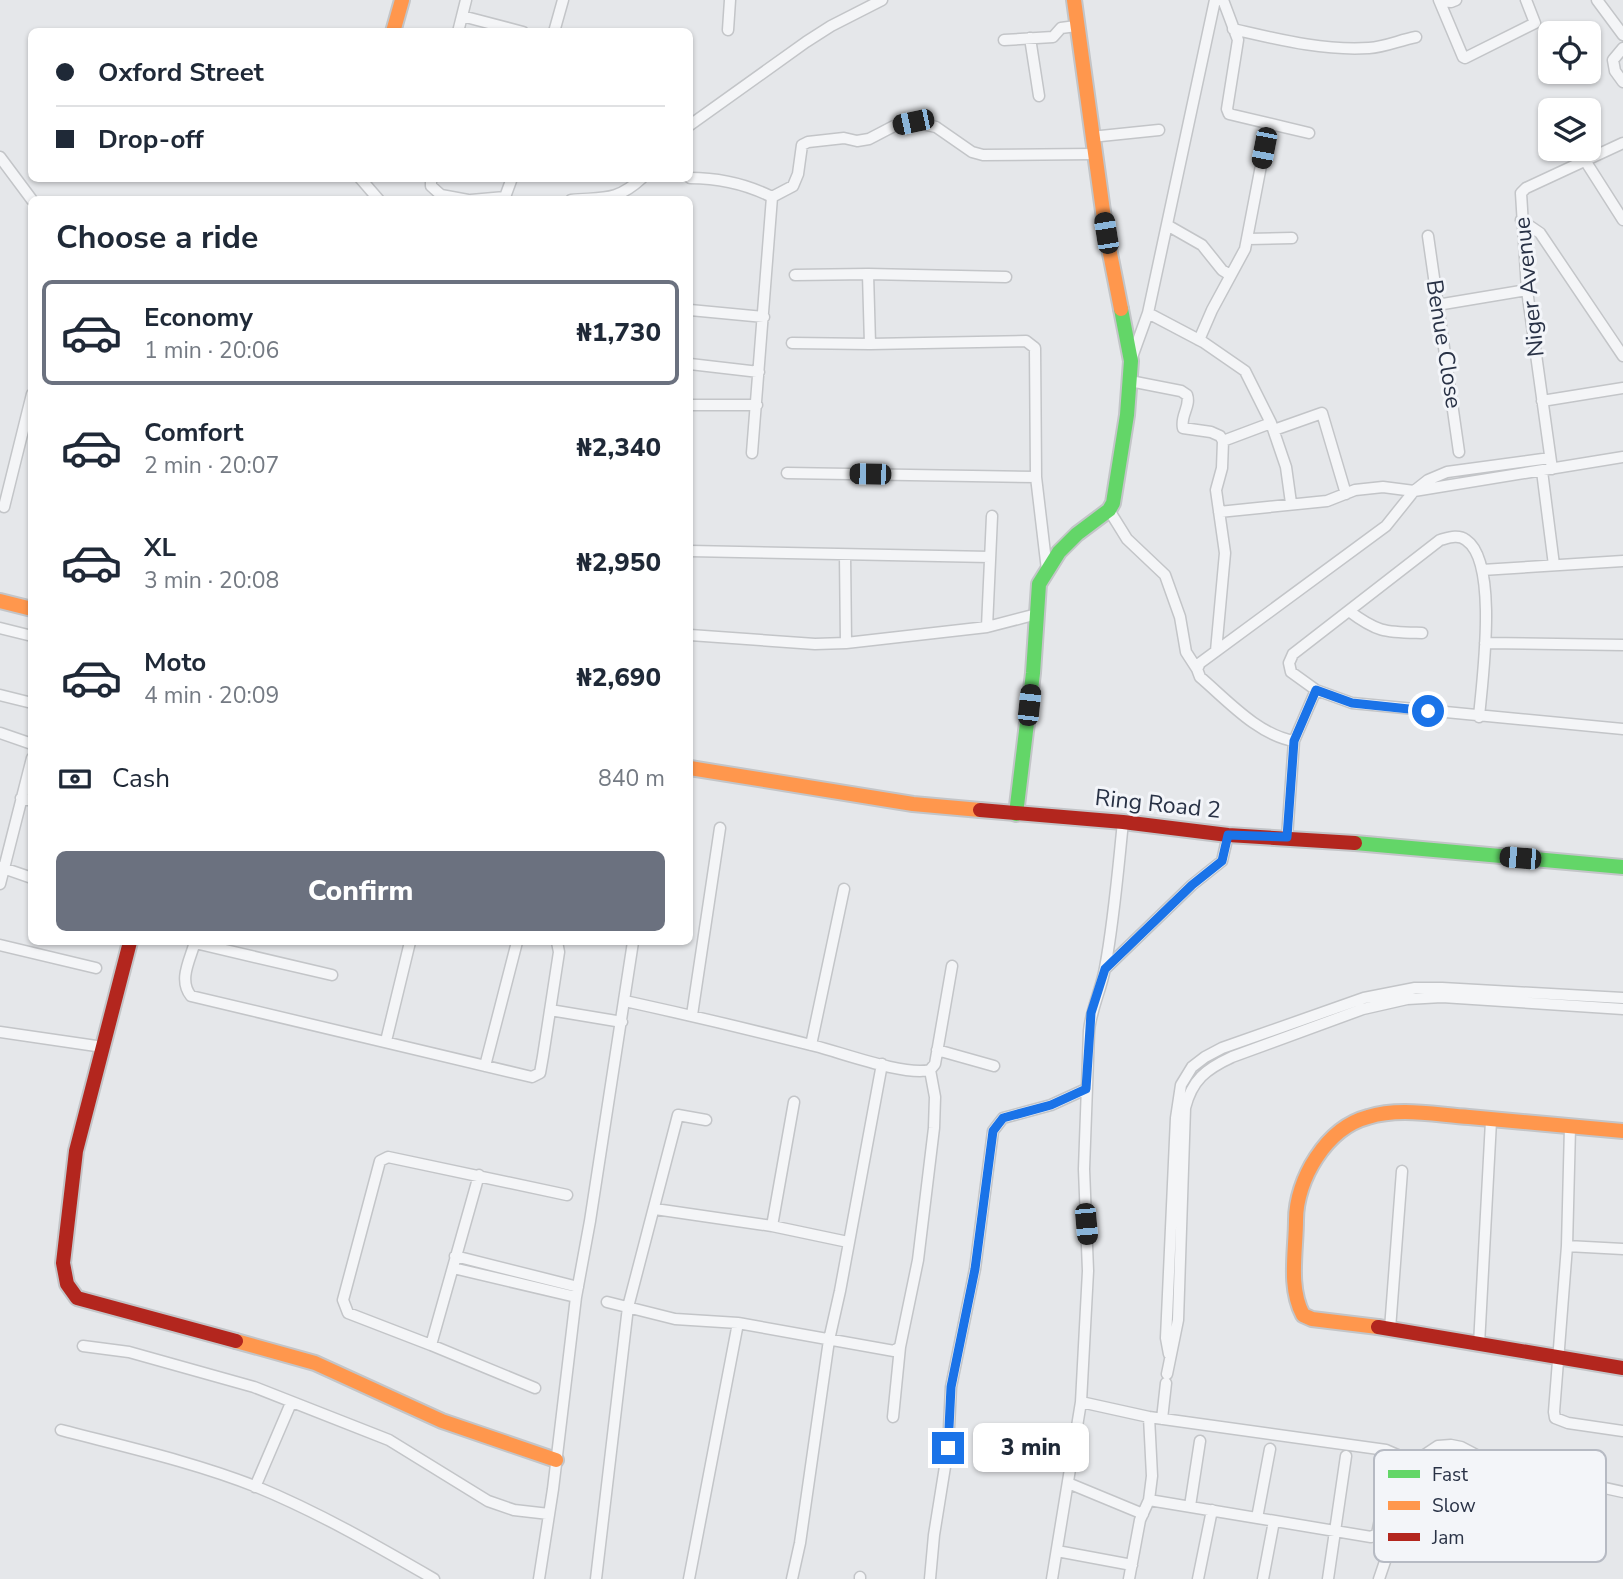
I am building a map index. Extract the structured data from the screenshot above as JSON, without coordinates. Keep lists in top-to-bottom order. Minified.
{"streets":{"street":["Niger Avenue","Benue Close","Ring Road 2"]},"legend":["Fast","Slow","Jam"],"page":{"banner":["Oxford Street","Drop-off"],"heading":"Choose a ride","list":[{"name":"Economy","note":"1 min · 20:06","value":"₦1,730"},{"name":"Comfort","note":"2 min · 20:07","value":"₦2,340"},{"name":"XL","note":"3 min · 20:08","value":"₦2,950"},{"name":"Moto","note":"4 min · 20:09","value":"₦2,690"}],"pay":["Cash","840 m"],"buttons":"Confirm","bubble":"3 min"}}
